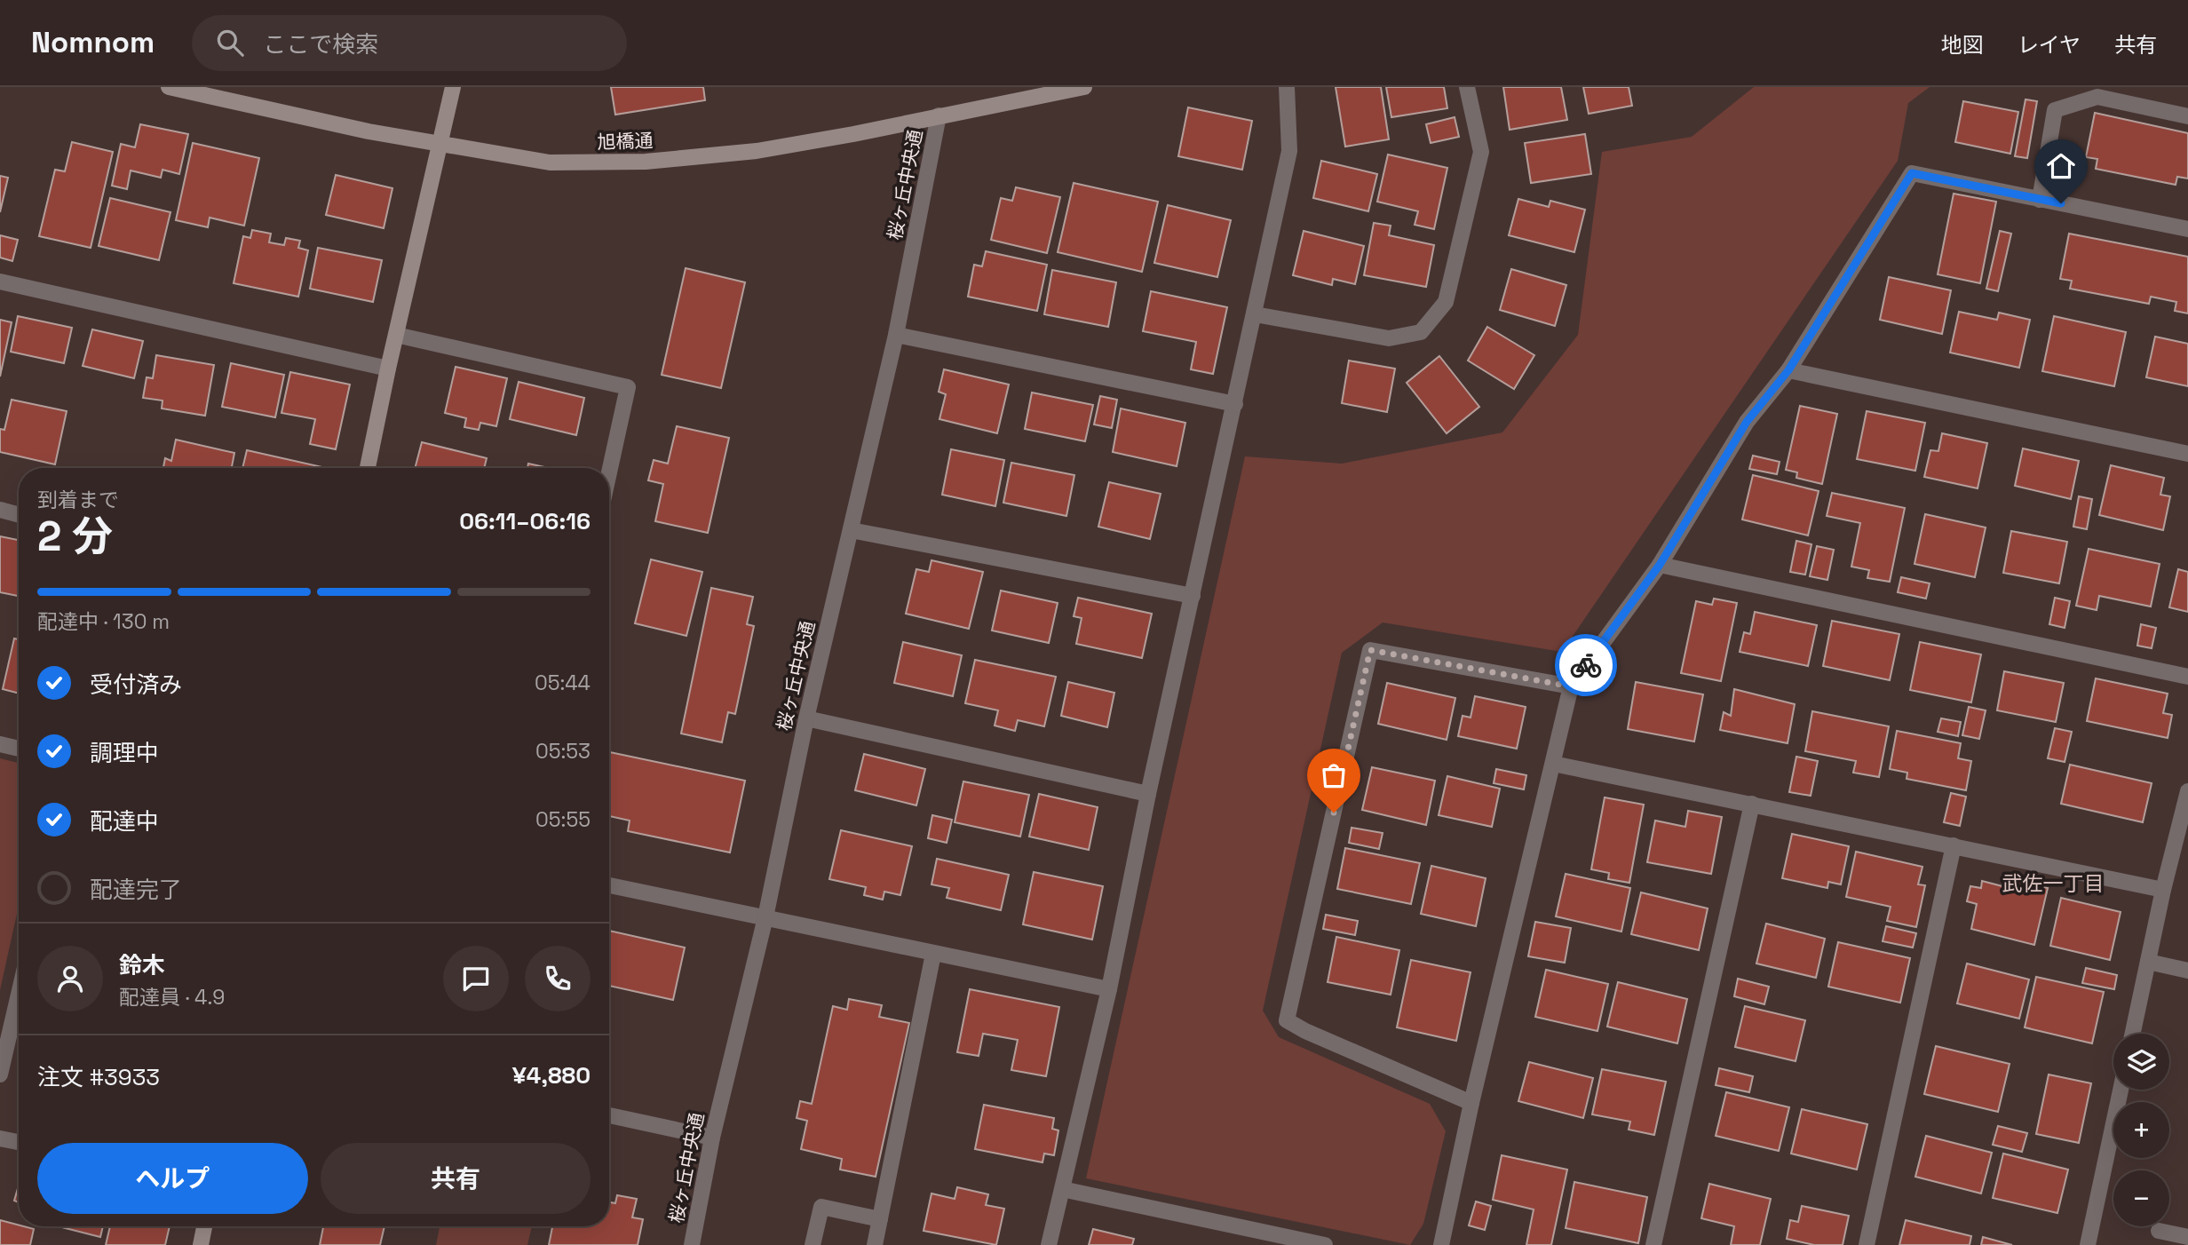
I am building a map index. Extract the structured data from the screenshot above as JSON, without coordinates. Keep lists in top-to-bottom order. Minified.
{"streets":{"street":["旭橋通","桜ヶ丘中央通"]},"crossings":[["旭橋通","桜ヶ丘中央通"]],"districts":["武佐一丁目"],"page":{"header":"Nomnom","search":"ここで検索","nav":["地図","レイヤ","共有"],"heading":["2 分","到着まで","06:11–06:16"],"panel":["鈴木","配達員 · 4.9","注文 #3933","¥4,880"],"bar":"配達中 · 130 m","list":[["受付済み","05:44"],["調理中","05:53"],["配達中","05:55"],"配達完了"],"map_buttons":["+","−"],"buttons":["ヘルプ","共有"]}}
